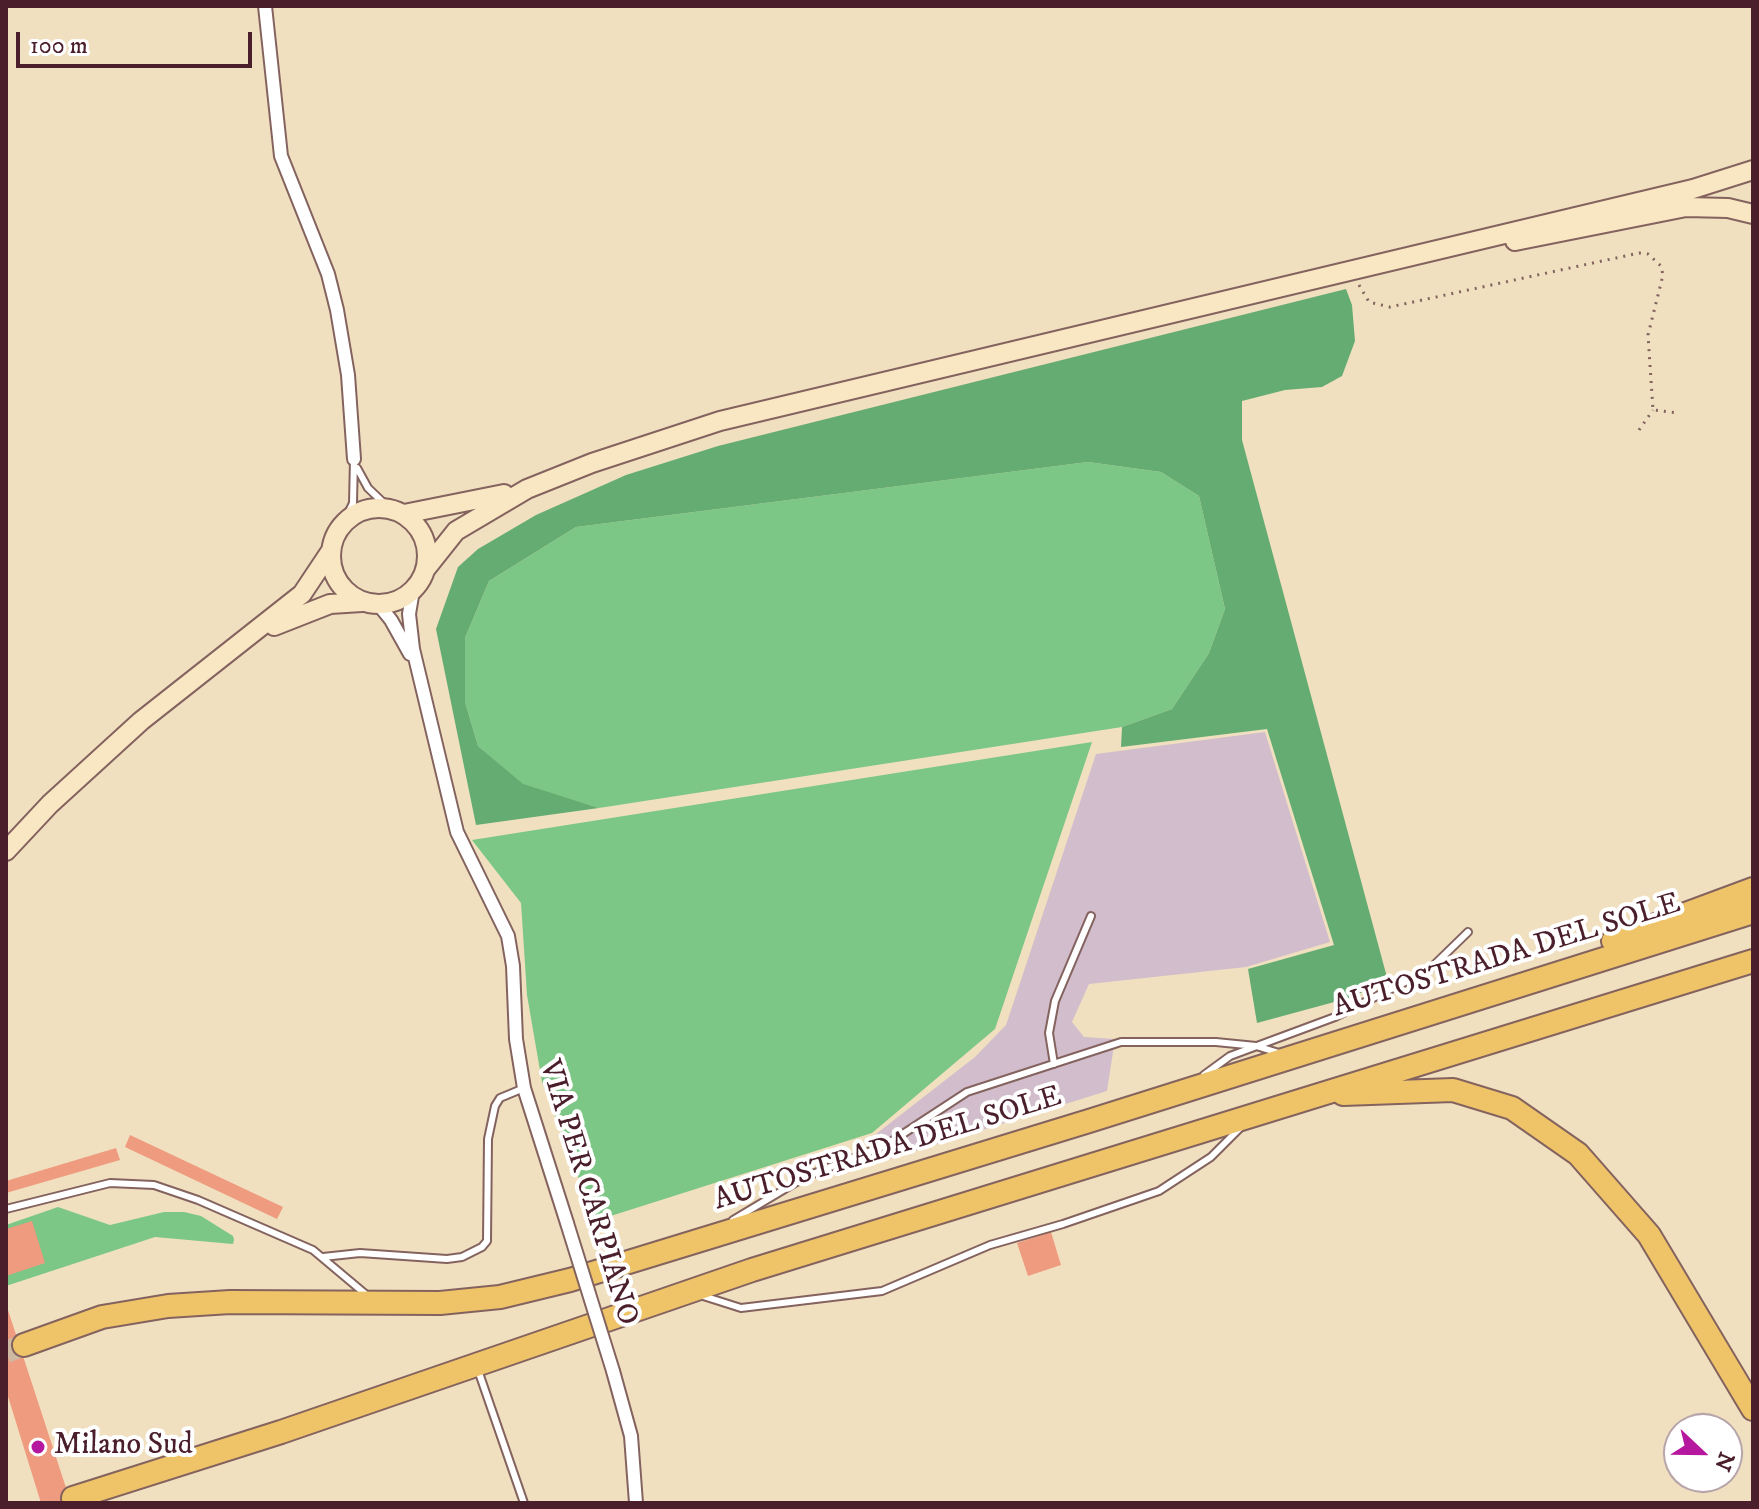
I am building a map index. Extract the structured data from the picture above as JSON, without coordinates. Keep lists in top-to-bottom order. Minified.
{"streets":{"highway":["AUTOSTRADA DEL SOLE"],"street":["VIA PER CARPIANO"]},"places":["Milano Sud"],"scale_bar":"100 m","north":"right"}
